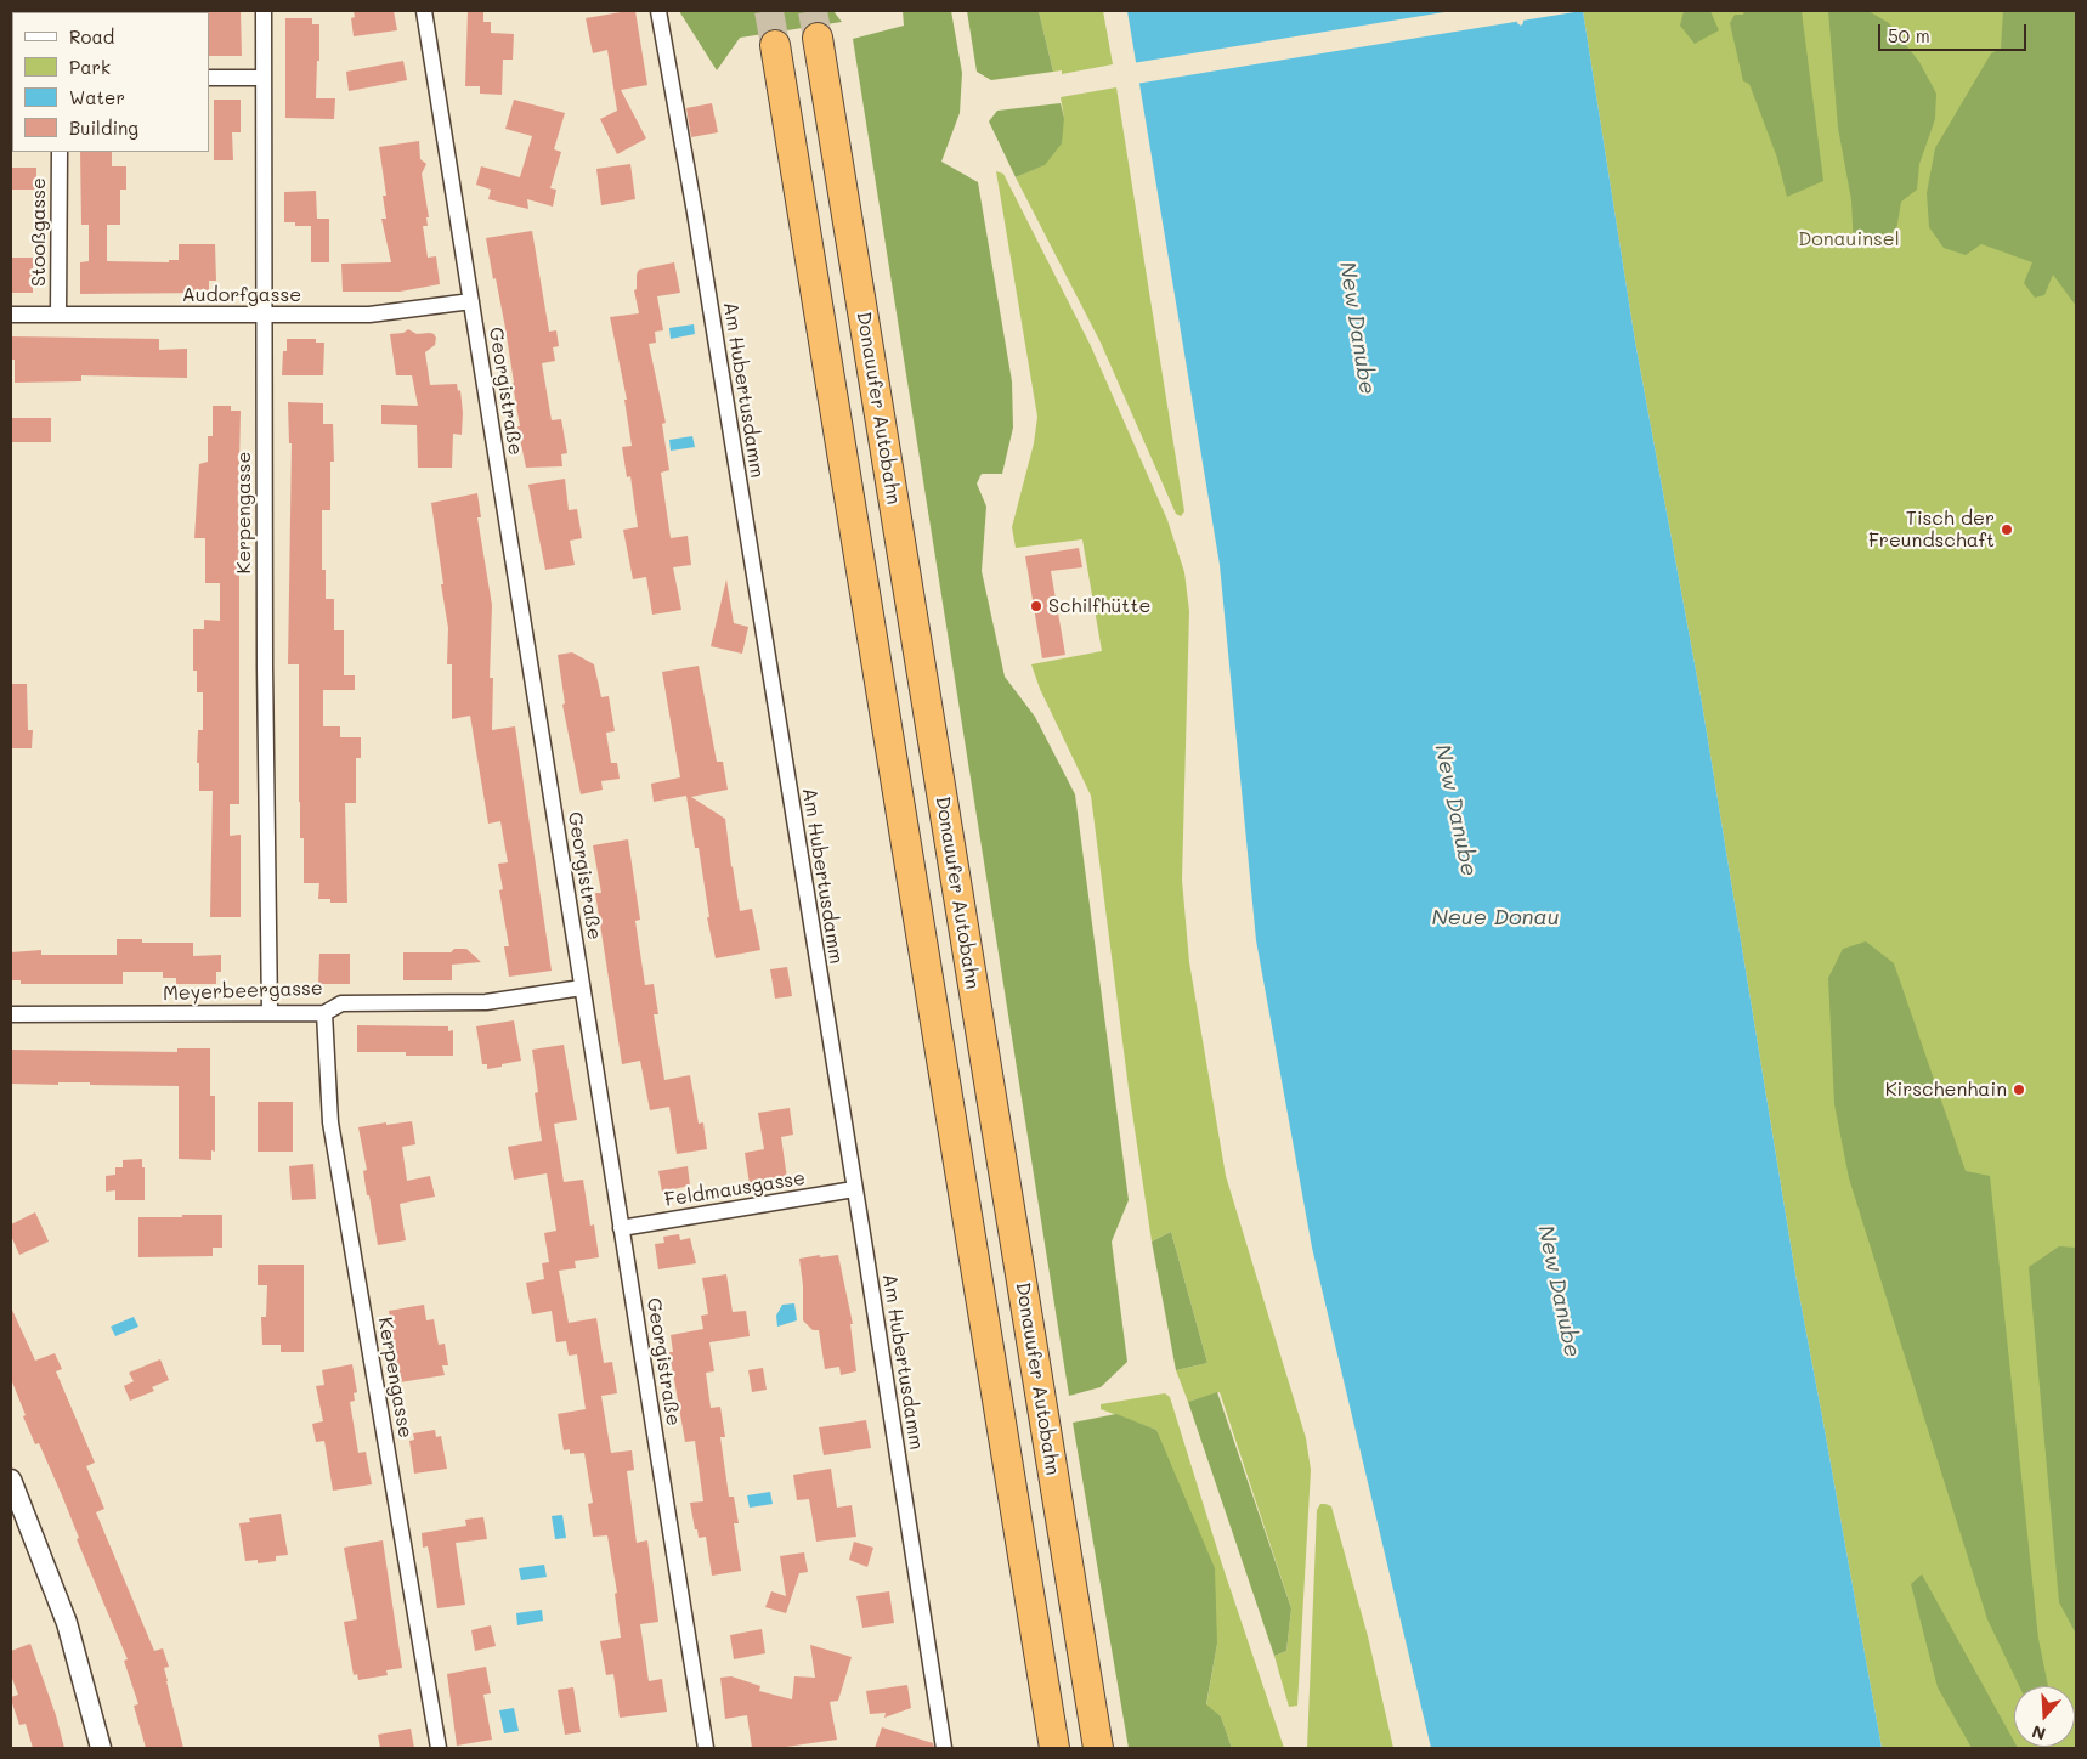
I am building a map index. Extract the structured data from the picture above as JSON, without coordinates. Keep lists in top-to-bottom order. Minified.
{"streets":{"highway":["Donauufer Autobahn"],"street":["Stooßgasse","Audorfgasse","Am Hubertusdamm","Georgistraße","Kerpengasse","Meyerbeergasse","Feldmausgasse"]},"crossings":[["Stooßgasse","Audorfgasse"],["Audorfgasse","Georgistraße"],["Audorfgasse","Kerpengasse"],["Am Hubertusdamm","Feldmausgasse"],["Georgistraße","Meyerbeergasse"],["Georgistraße","Feldmausgasse"],["Kerpengasse","Meyerbeergasse"]],"water":["New Danube","Neue Donau"],"parks":["Donauinsel"],"places":["Tisch der Freundschaft","Schilfhütte","Kirschenhain"],"legend":["Road","Park","Water","Building"],"scale_bar":"50 m","north":"bottom"}
